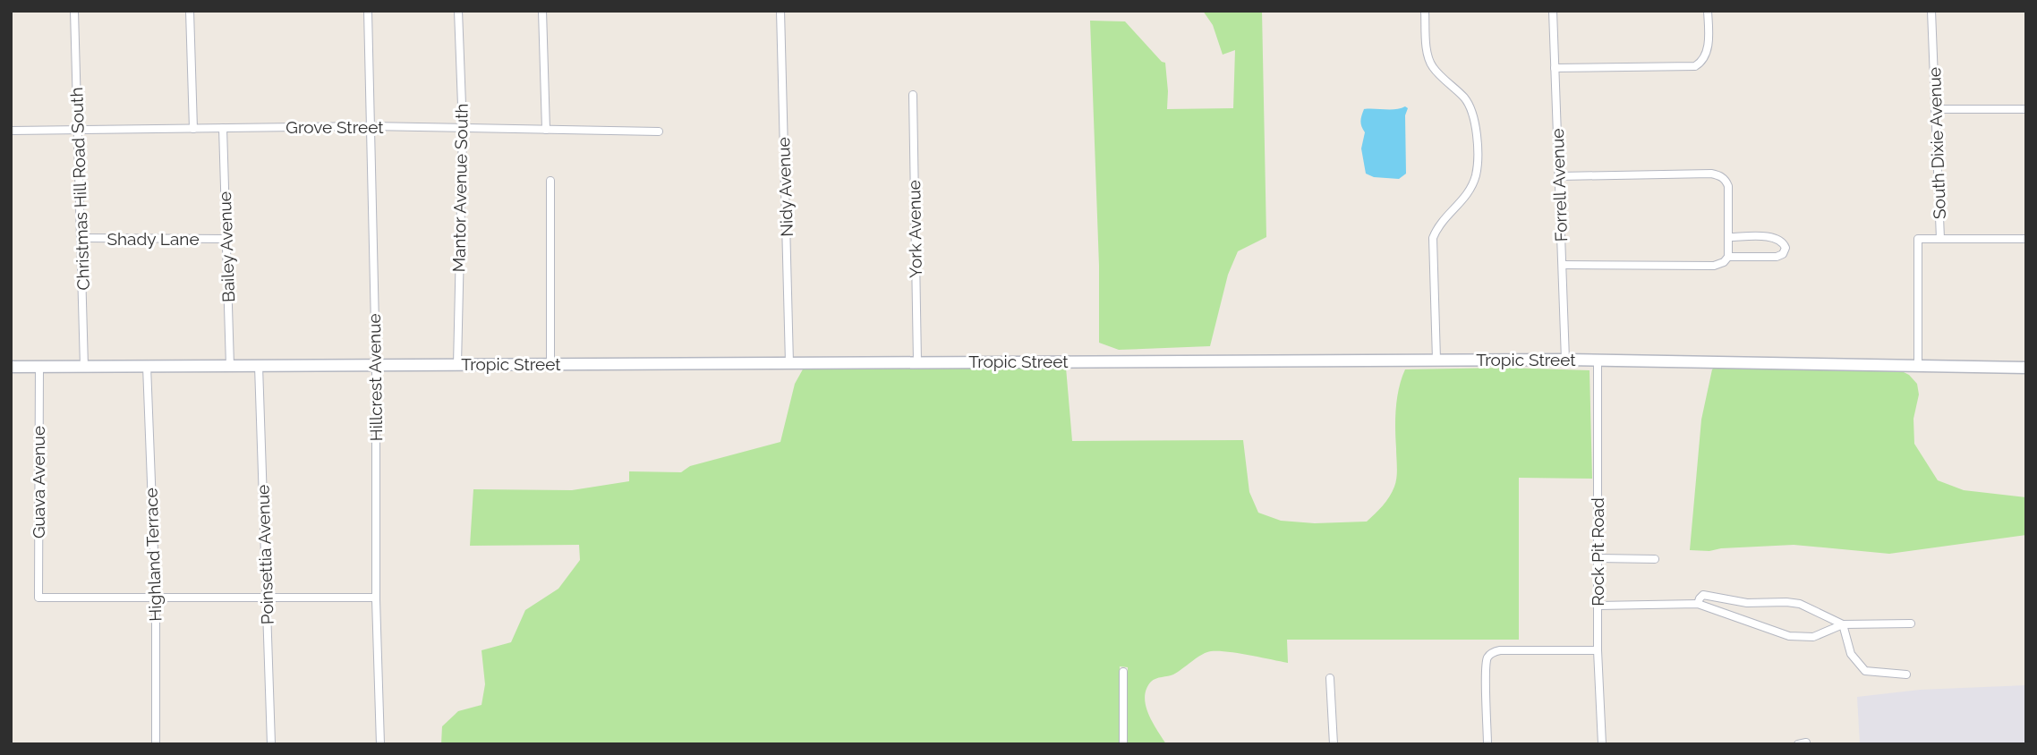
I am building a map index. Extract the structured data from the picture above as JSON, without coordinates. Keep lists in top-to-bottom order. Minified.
{"streets":{"street":["Grove Street","South Dixie Avenue","Forrell Avenue","Nidy Avenue","Mantor Avenue South","Christmas Hill Road South","York Avenue","Shady Lane","Bailey Avenue","Tropic Street","Hillcrest Avenue","Guava Avenue","Rock Pit Road","Highland Terrace","Poinsettia Avenue"]},"crossings":[["Grove Street","Mantor Avenue South"],["Grove Street","Christmas Hill Road South"],["Grove Street","Bailey Avenue"],["Grove Street","Hillcrest Avenue"],["South Dixie Avenue","Tropic Street"],["Forrell Avenue","Tropic Street"],["Nidy Avenue","Tropic Street"],["Mantor Avenue South","Tropic Street"],["Christmas Hill Road South","Shady Lane"],["Christmas Hill Road South","Tropic Street"],["York Avenue","Tropic Street"],["Shady Lane","Bailey Avenue"],["Bailey Avenue","Tropic Street"],["Tropic Street","Hillcrest Avenue"],["Tropic Street","Guava Avenue"],["Tropic Street","Rock Pit Road"],["Tropic Street","Highland Terrace"],["Tropic Street","Poinsettia Avenue"],["Guava Avenue","Highland Terrace"]]}
